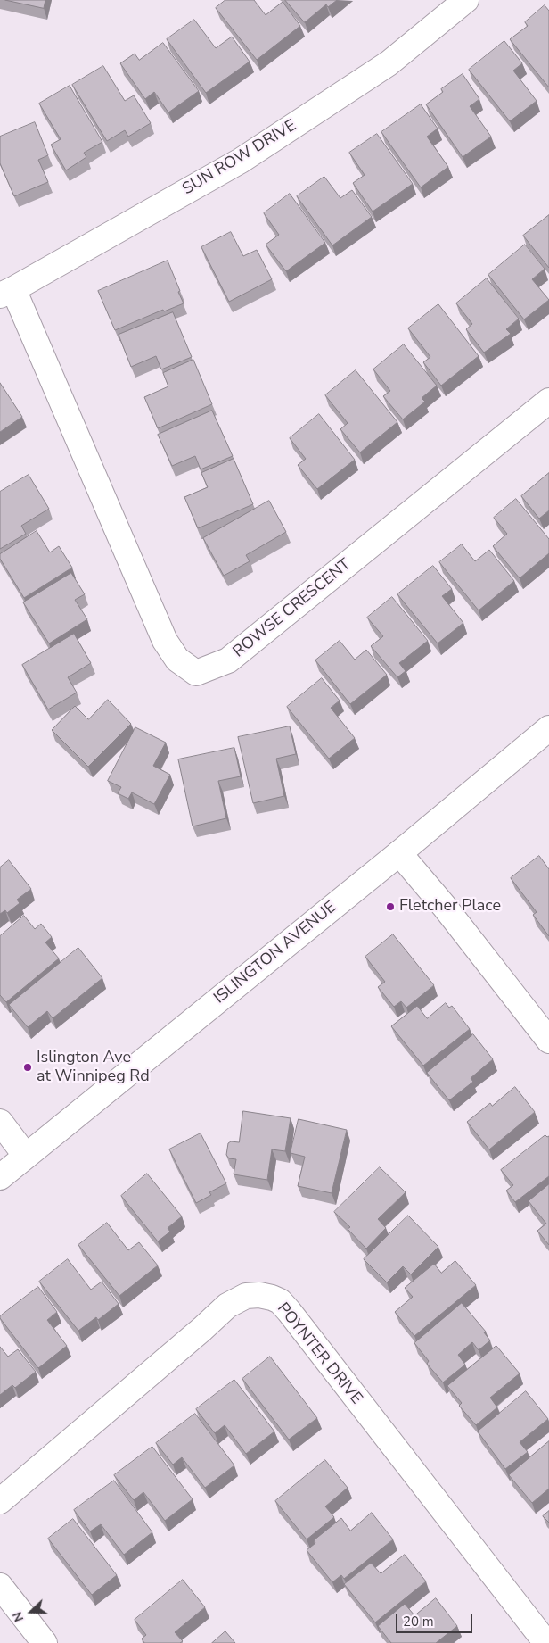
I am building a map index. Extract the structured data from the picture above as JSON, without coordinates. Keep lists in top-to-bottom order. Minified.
{"streets":{"street":["SUN ROW DRIVE","ROWSE CRESCENT","ISLINGTON AVENUE","POYNTER DRIVE"]},"crossings":[["SUN ROW DRIVE","ROWSE CRESCENT"]],"places":["Fletcher Place","Islington Ave at Winnipeg Rd"],"scale_bar":"20 m","north":"left"}
